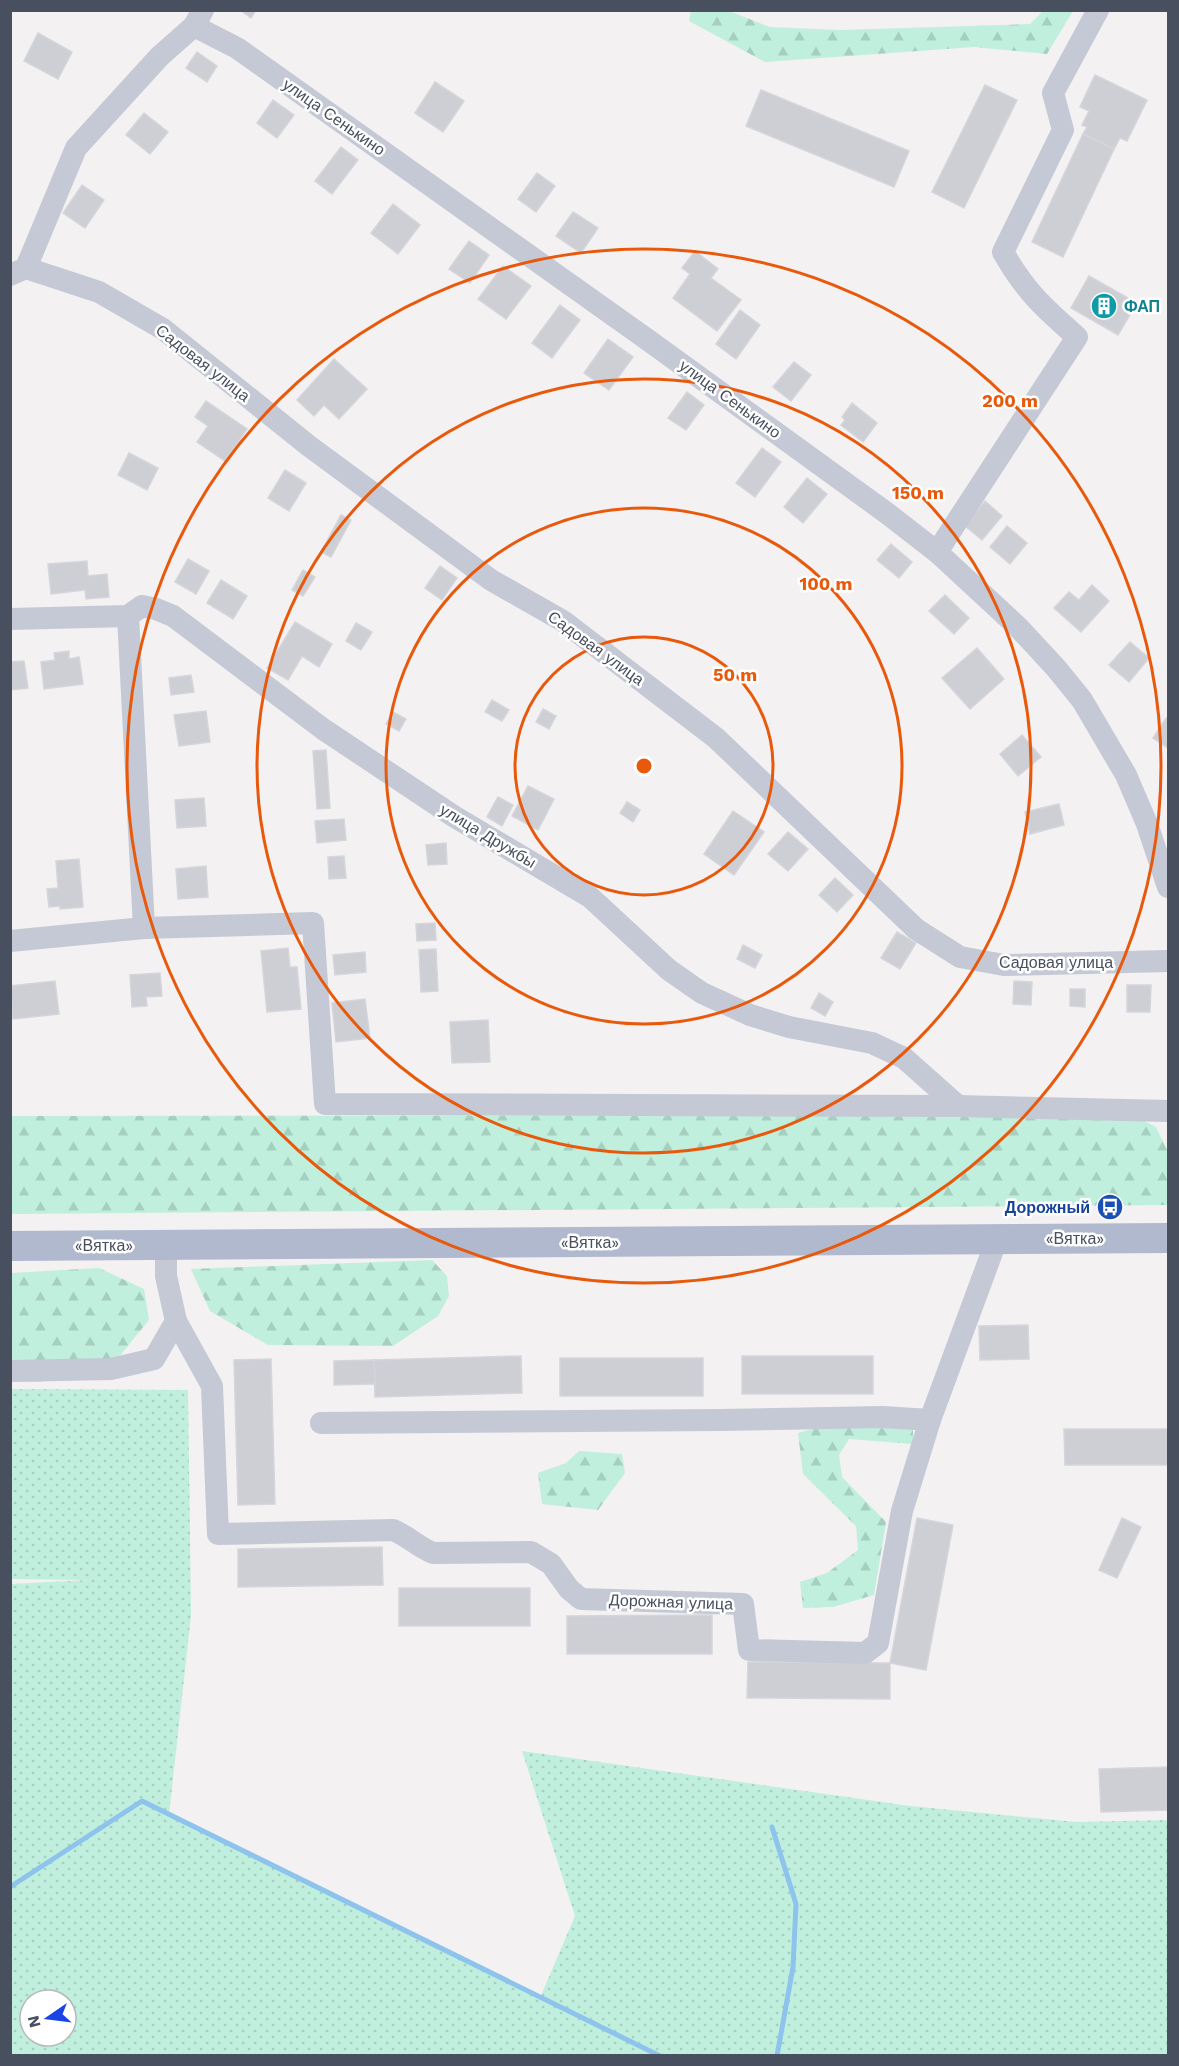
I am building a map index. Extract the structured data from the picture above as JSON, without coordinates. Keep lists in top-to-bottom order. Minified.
{"streets":{"main road":["«Вятка»"],"street":["улица Сенькино","Садовая улица","улица Дружбы","Дорожная улица"]},"crossings":[["«Вятка»","Дорожная улица"]],"places":{"building":["ФАП"],"bus stop":["Дорожный"]},"north":"left","rings":["200 m","150 m","100 m","50 m"]}
